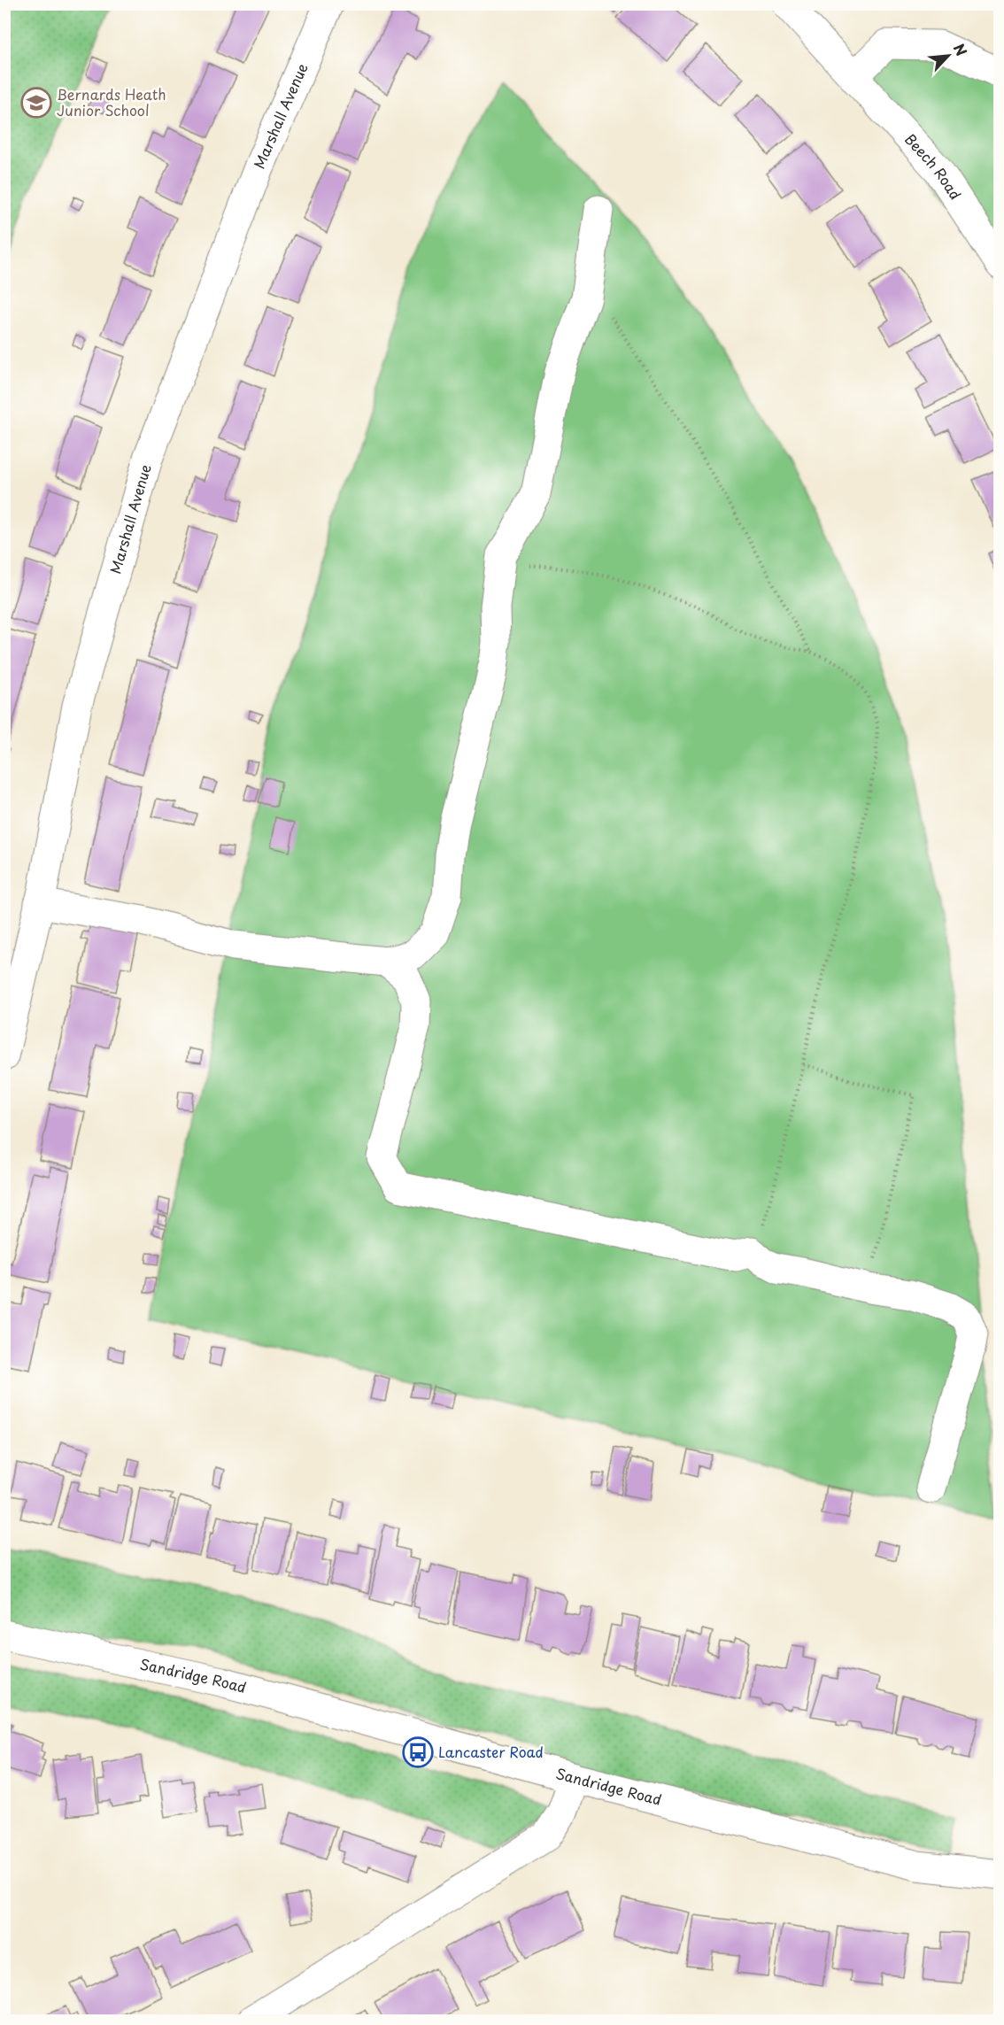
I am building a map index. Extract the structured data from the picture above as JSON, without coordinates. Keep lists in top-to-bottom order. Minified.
{"streets":{"street":["Marshall Avenue","Beech Road","Sandridge Road"]},"places":{"school or university":["Bernards Heath Junior School"],"bus stop":["Lancaster Road"]},"north":"top right"}
